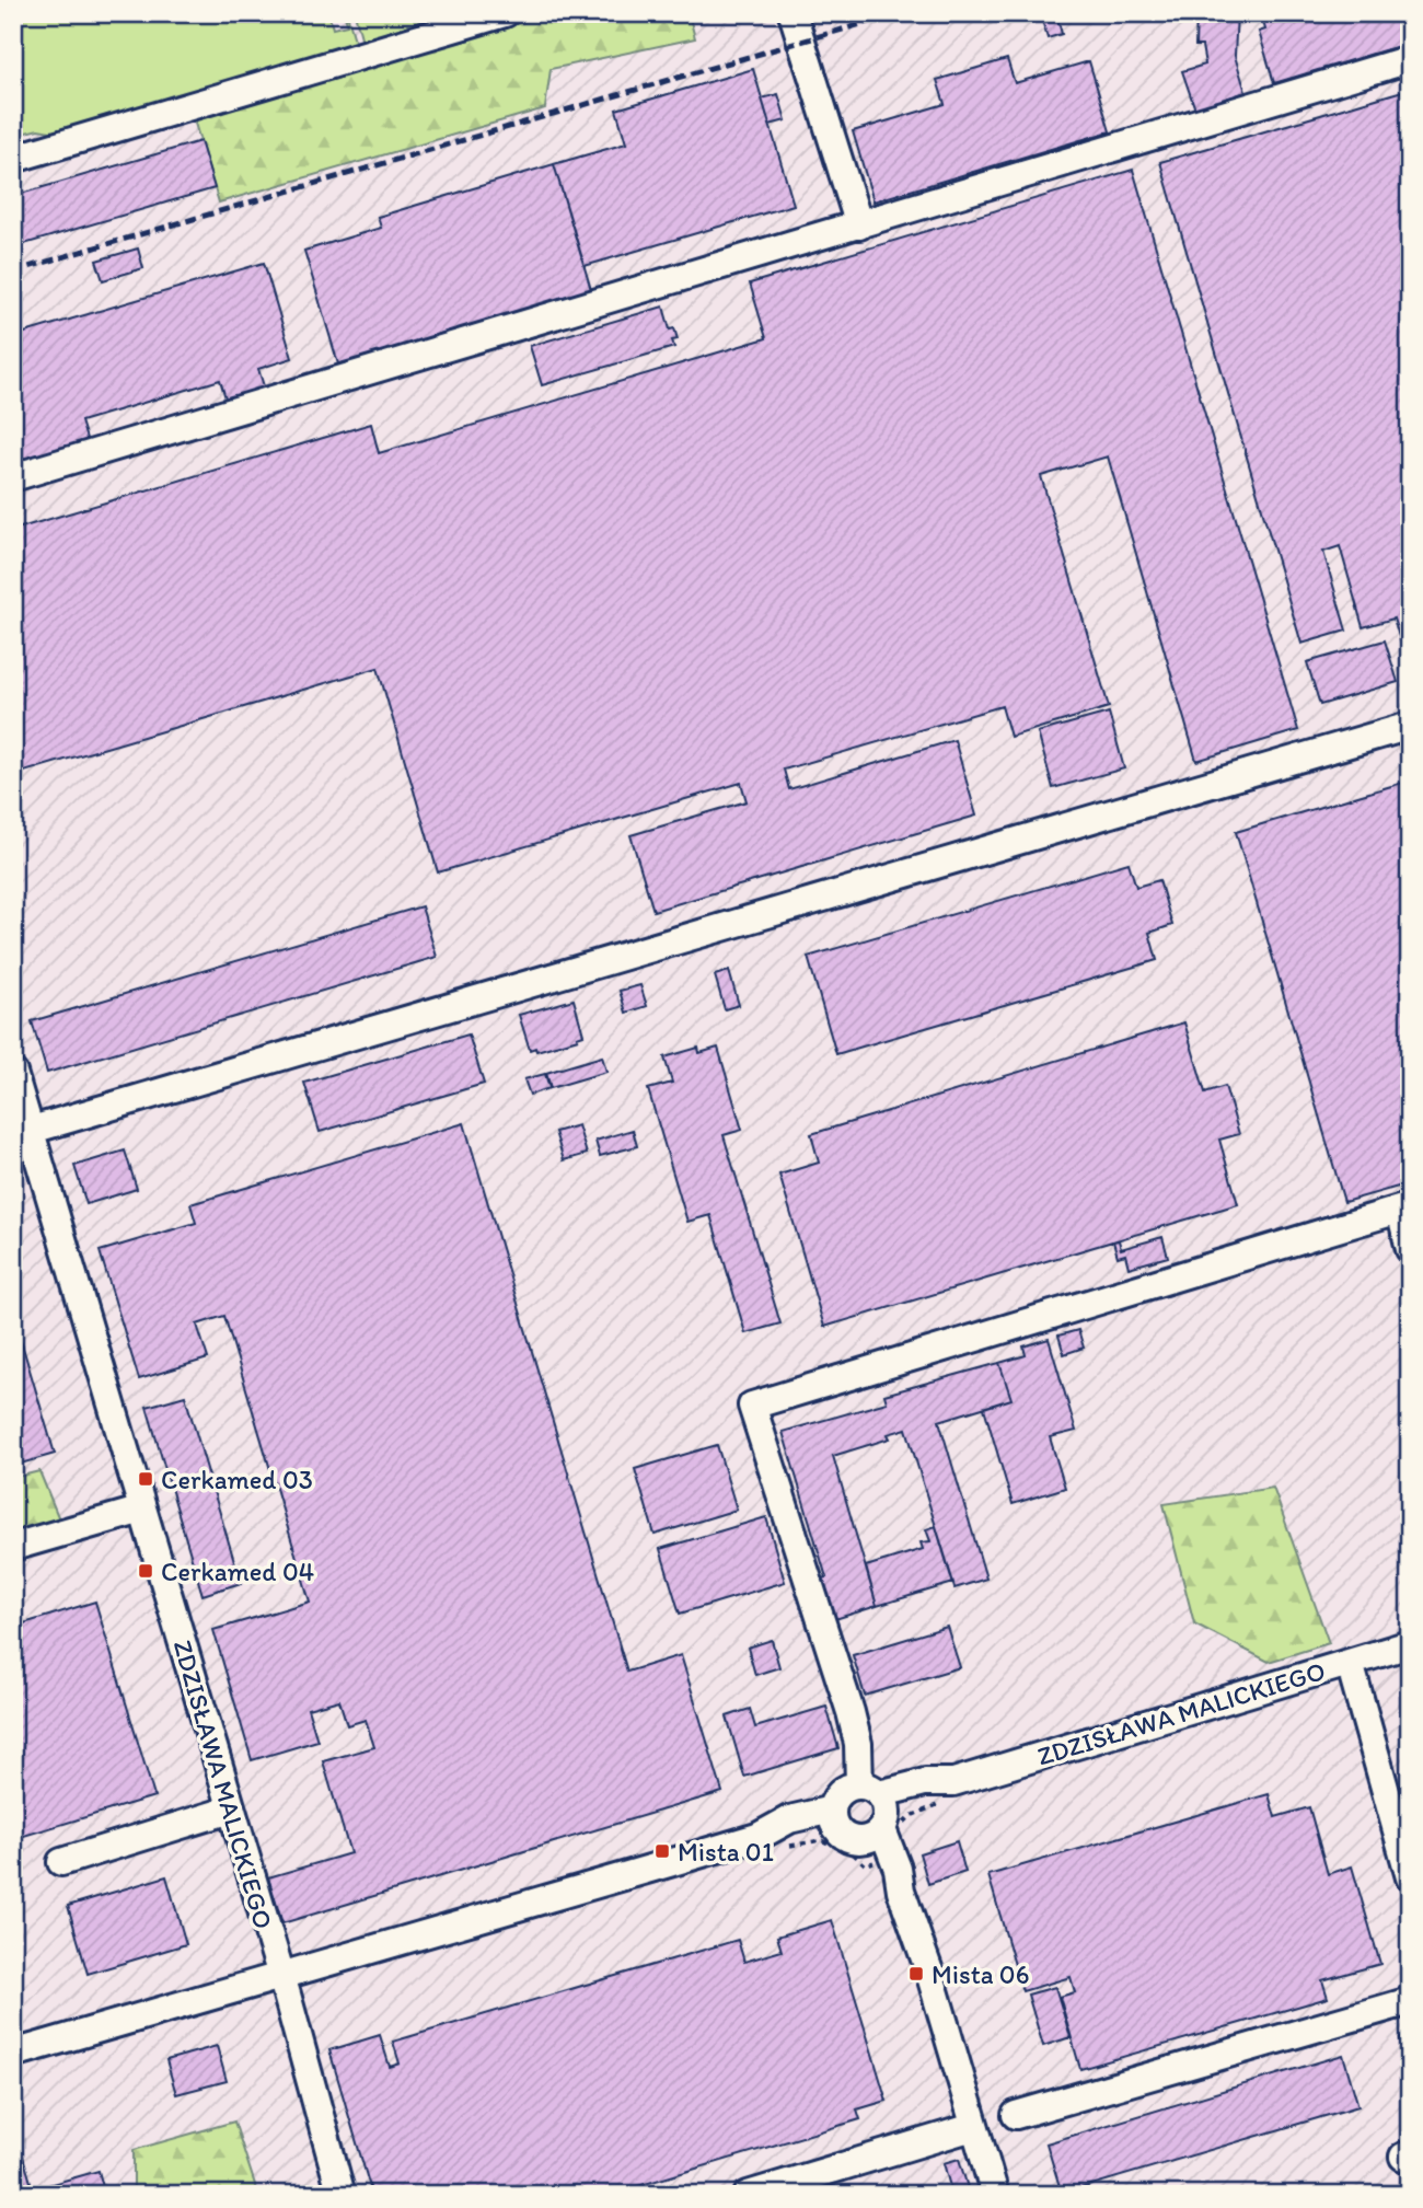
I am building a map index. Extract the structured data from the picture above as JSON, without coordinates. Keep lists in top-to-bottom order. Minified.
{"streets":{"street":["ZDZISŁAWA MALICKIEGO"]},"places":{"transit":["Cerkamed 03","Cerkamed 04","Mista 01","Mista 06"]}}
